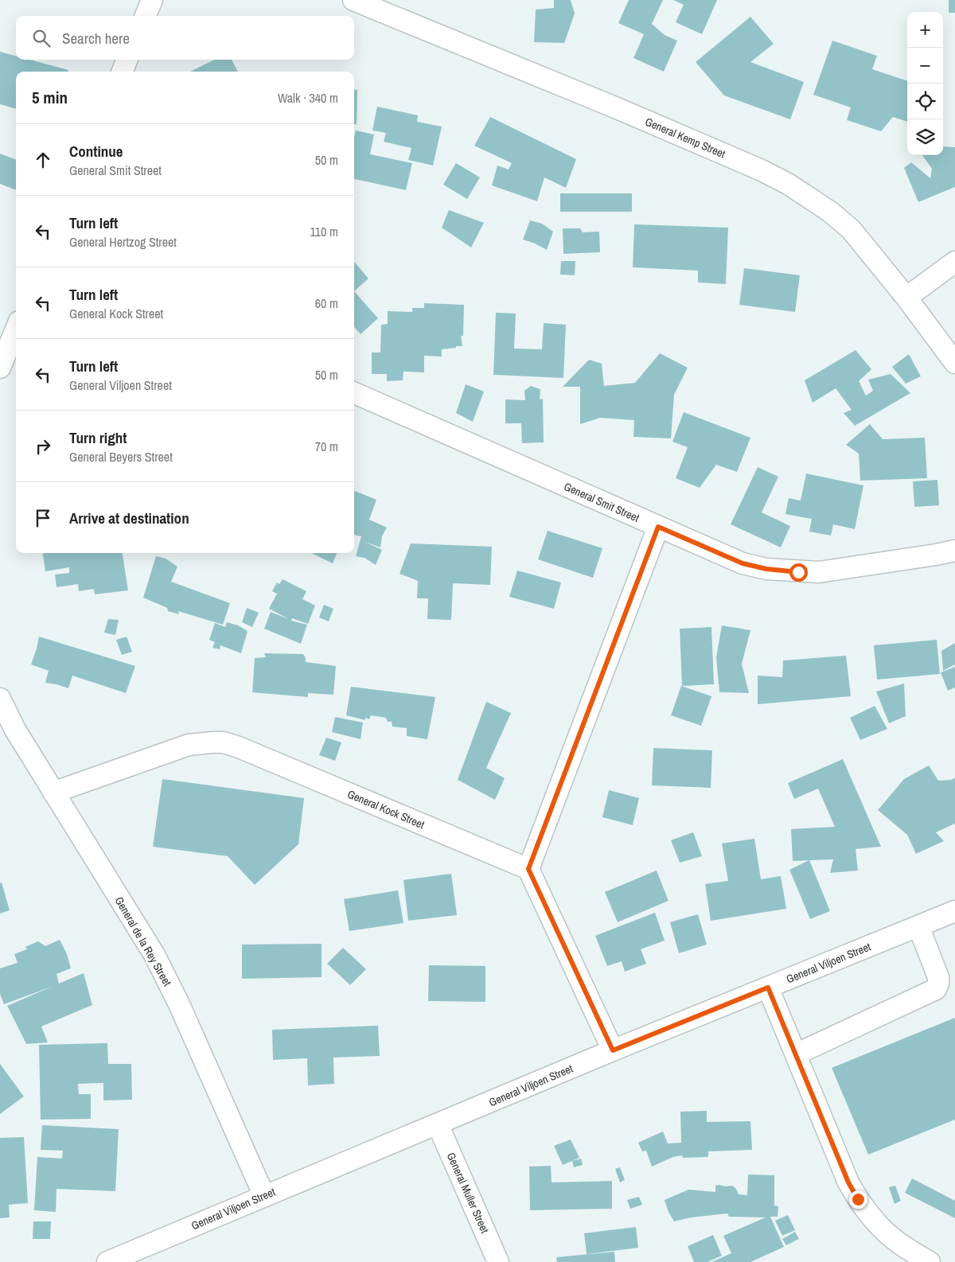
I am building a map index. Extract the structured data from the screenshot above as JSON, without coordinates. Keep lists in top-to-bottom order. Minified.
{"streets":{"street":["General Kemp Street","General Smit Street","General Kock Street","General de la Rey Street","General Viljoen Street","General Muller Street"]},"crossings":[["General Kock Street","General de la Rey Street"],["General de la Rey Street","General Viljoen Street"],["General Viljoen Street","General Muller Street"]],"page":{"map_buttons":["+","−"],"search":"Search here","heading":["5 min","Walk · 340 m"],"list":[["Continue","General Smit Street","50 m"],["Turn left","General Hertzog Street","110 m"],["Turn left","General Kock Street","60 m"],["Turn left","General Viljoen Street","50 m"],["Turn right","General Beyers Street","70 m"],"Arrive at destination"]}}
